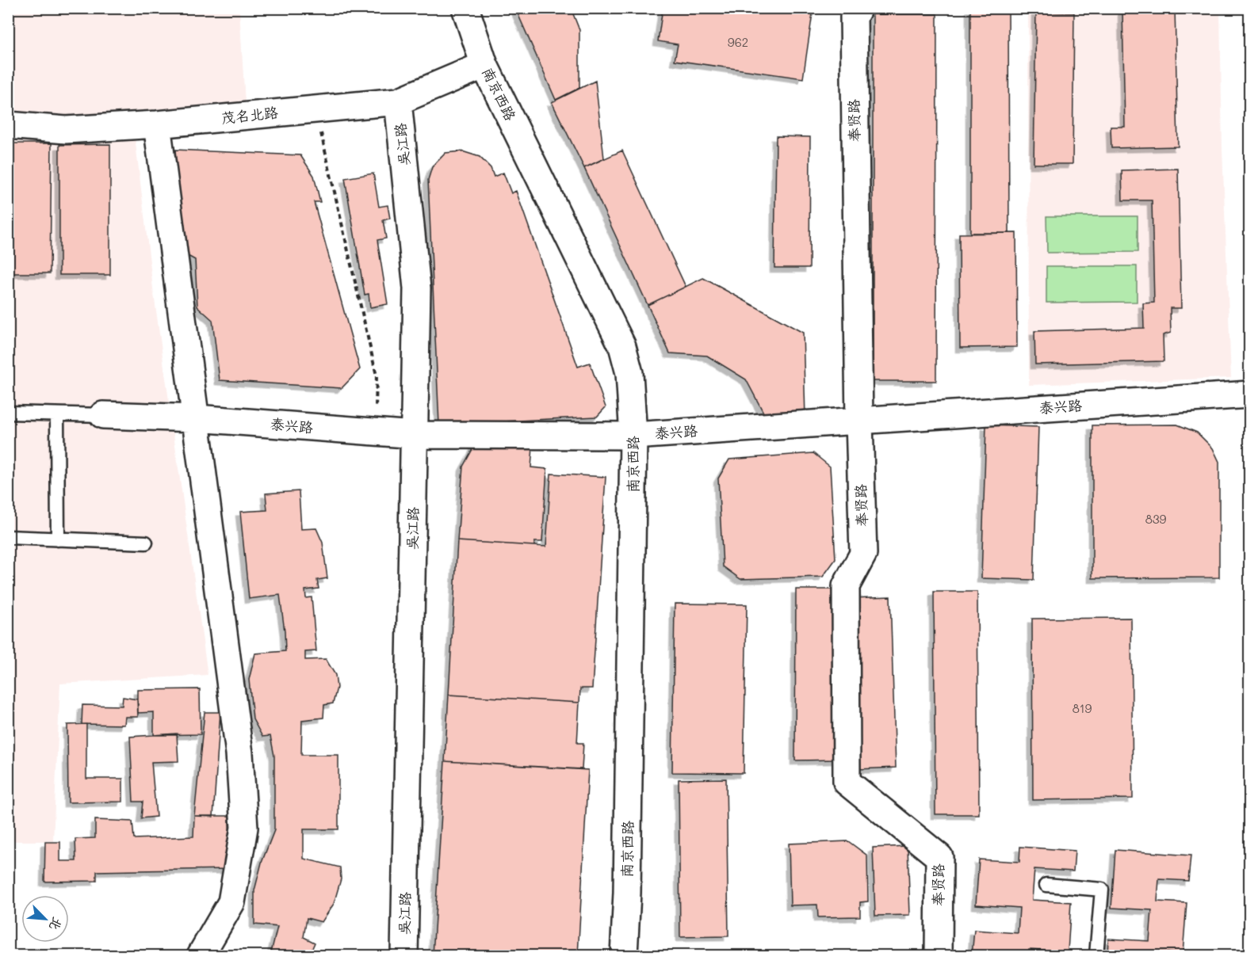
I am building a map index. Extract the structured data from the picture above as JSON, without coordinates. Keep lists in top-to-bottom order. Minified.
{"streets":{"street":["南京西路","茂名北路","奉贤路","吴江路","泰兴路"]},"crossings":[["南京西路","茂名北路"],["南京西路","泰兴路"],["茂名北路","吴江路"],["奉贤路","泰兴路"],["吴江路","泰兴路"]],"house_numbers":["962","839","819"],"north":"bottom right"}
